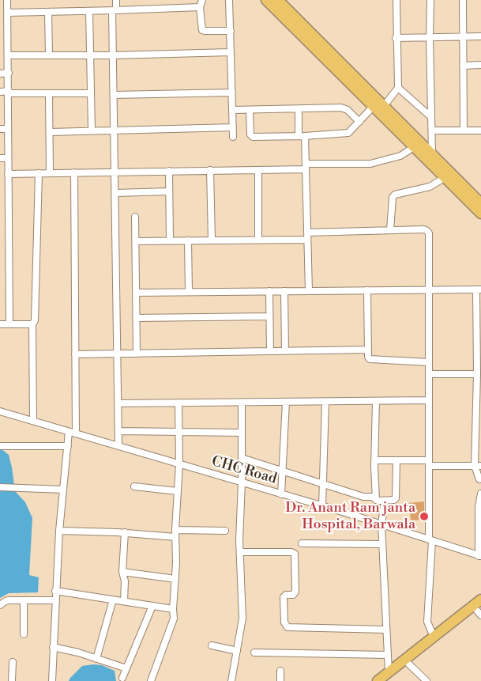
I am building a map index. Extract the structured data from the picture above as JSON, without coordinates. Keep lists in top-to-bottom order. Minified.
{"streets":{"street":["CHC Road"]},"places":["Dr. Anant Ram janta Hospital, Barwala"]}
